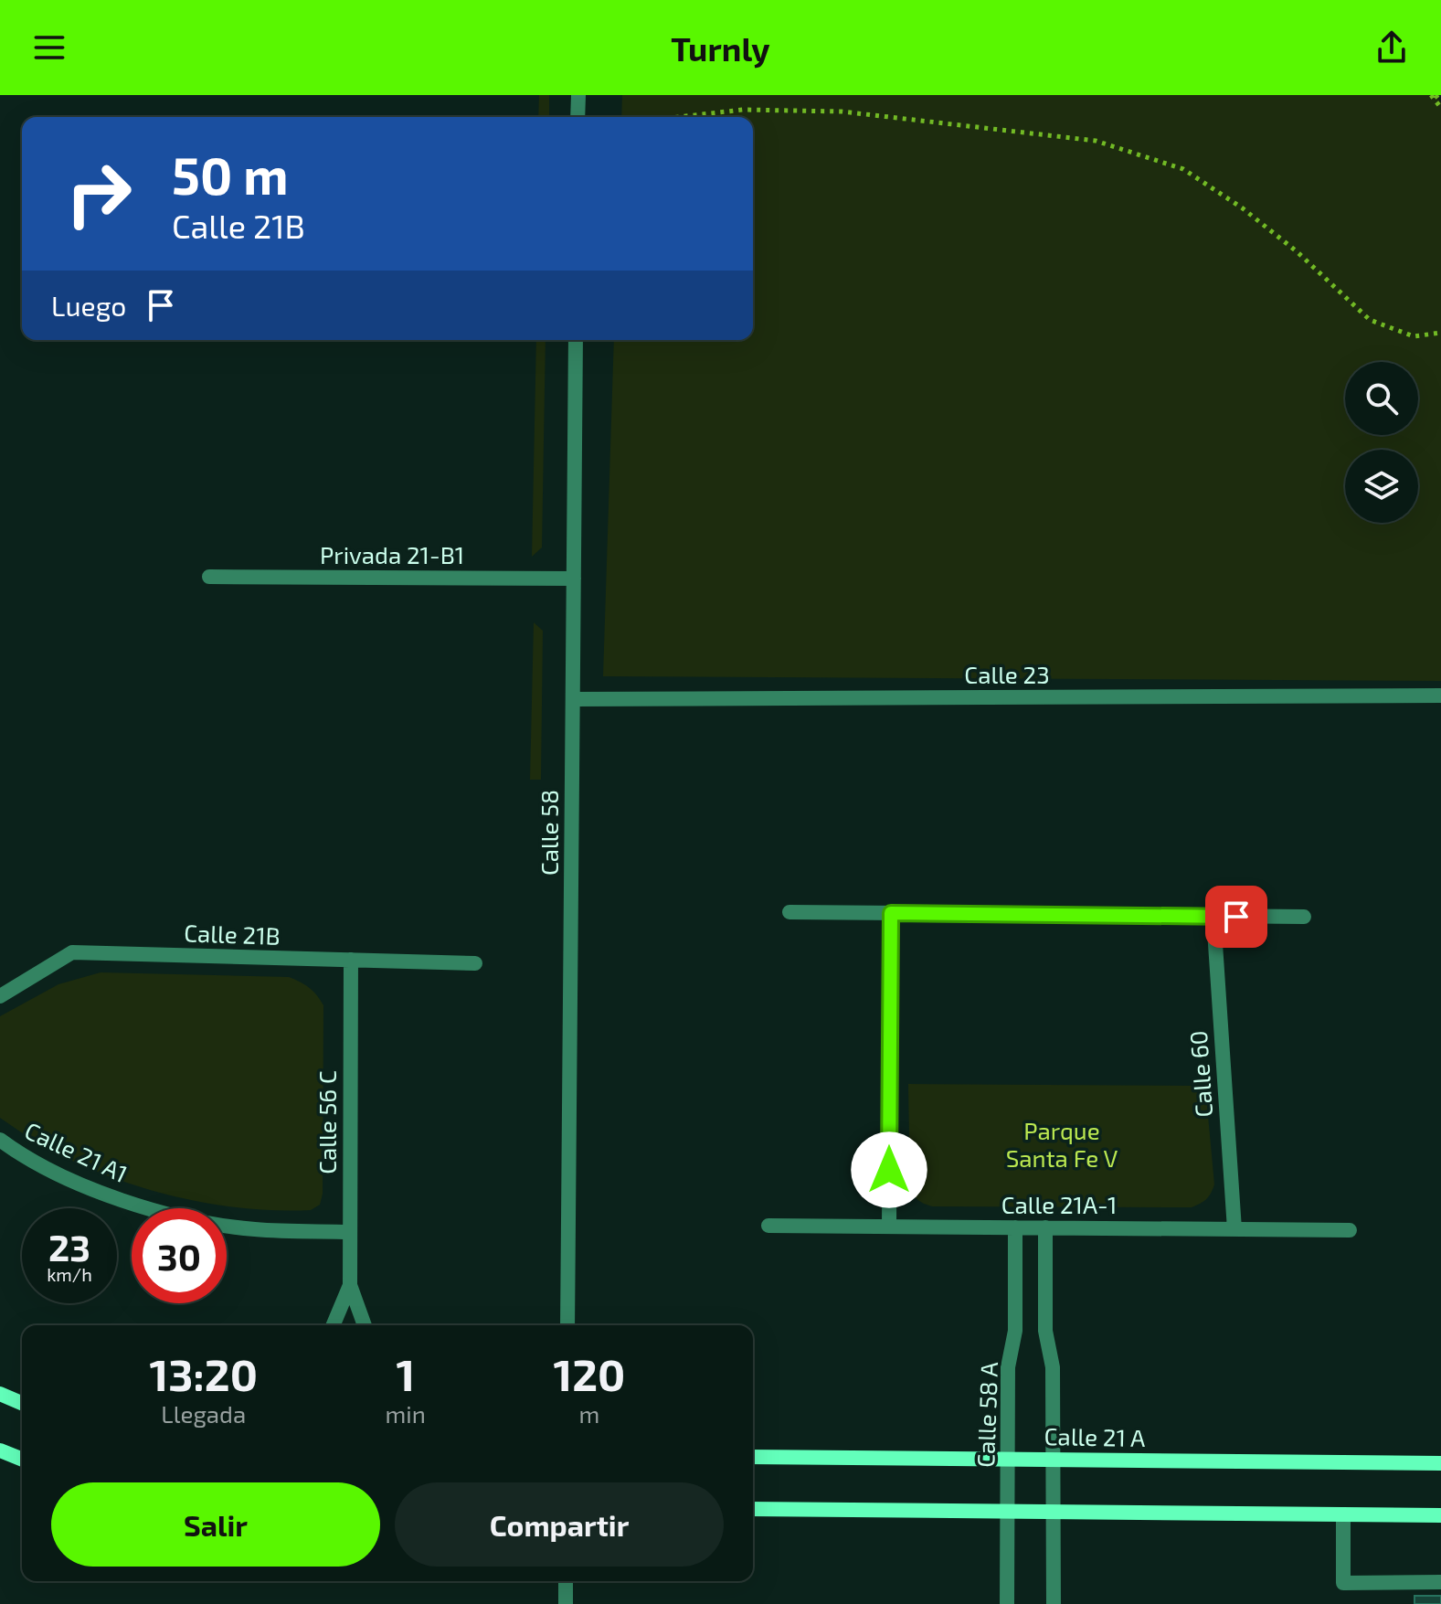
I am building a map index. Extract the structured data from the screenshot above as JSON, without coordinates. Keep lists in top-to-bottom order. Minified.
{"streets":{"main road":["Calle 21 A"],"street":["Privada 21-B1","Calle 23","Calle 58","Calle 21B","Calle 60","Calle 56 C","Calle 21 A1","Calle 21A-1","Calle 58 A"]},"crossings":[["Privada 21-B1","Calle 58"],["Calle 23","Calle 58"],["Calle 21B","Calle 56 C"],["Calle 60","Calle 21A-1"],["Calle 56 C","Calle 21 A1"],["Calle 21A-1","Calle 58 A"],["Calle 58 A","Calle 21 A"]],"parks":["Parque Santa Fe V"],"page":{"header":"Turnly","turn":["50 m","Calle 21B"],"then":"Luego","speed":"23 km/h","limit":"30","eta":["13:20","Llegada","1","min","120","m"],"buttons":["Salir","Compartir"]}}
